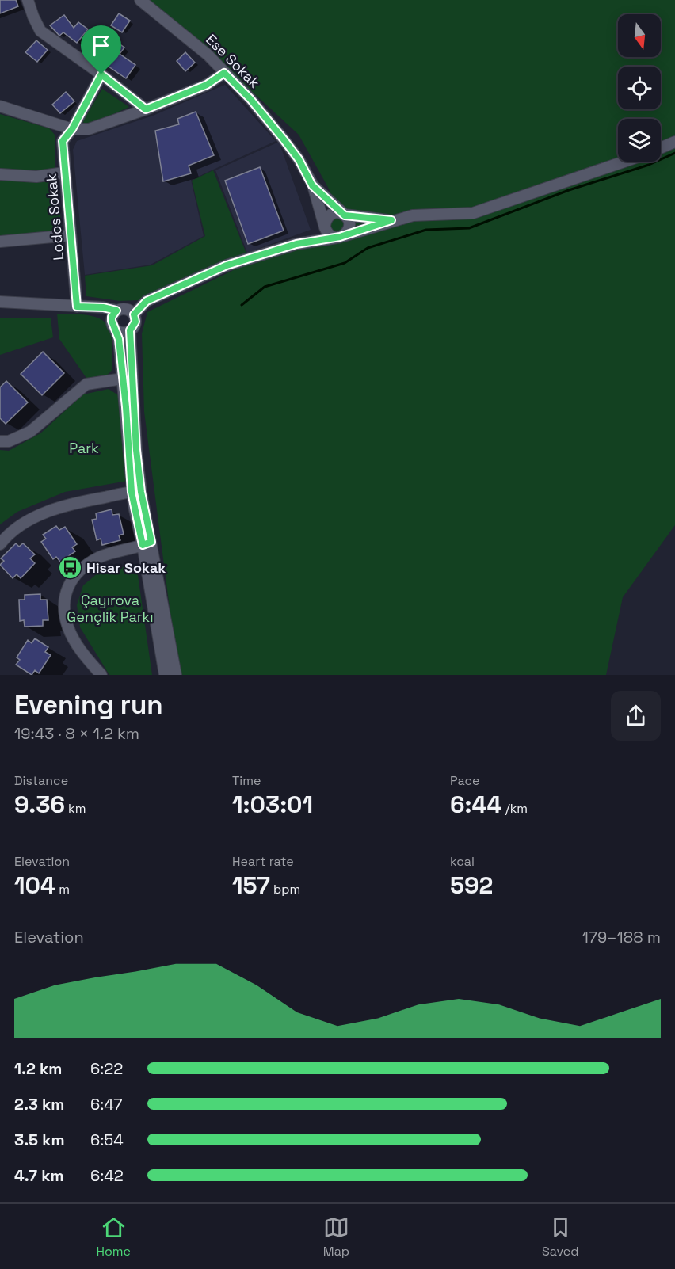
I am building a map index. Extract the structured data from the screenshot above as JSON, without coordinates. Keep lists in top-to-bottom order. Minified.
{"streets":{"street":["Ese Sokak","Lodos Sokak"]},"parks":["Park","Çayırova Gençlik Parkı"],"places":{"bus stop":["Hisar Sokak"]},"north":"bottom","page":{"heading":["Evening run","19:43 · 8 × 1.2 km"],"stats":[["Distance","9.36 km"],["Time","1:03:01"],["Pace","6:44 /km"],["Elevation","104 m"],["Heart rate","157 bpm"],["kcal","592"]],"chart":["Elevation","179–188 m"],"list":[{"name":"1.2 km","note":"6:22"},{"name":"2.3 km","note":"6:47"},{"name":"3.5 km","note":"6:54"},{"name":"4.7 km","note":"6:42"}],"tabs":["Home","Map","Saved"]}}
